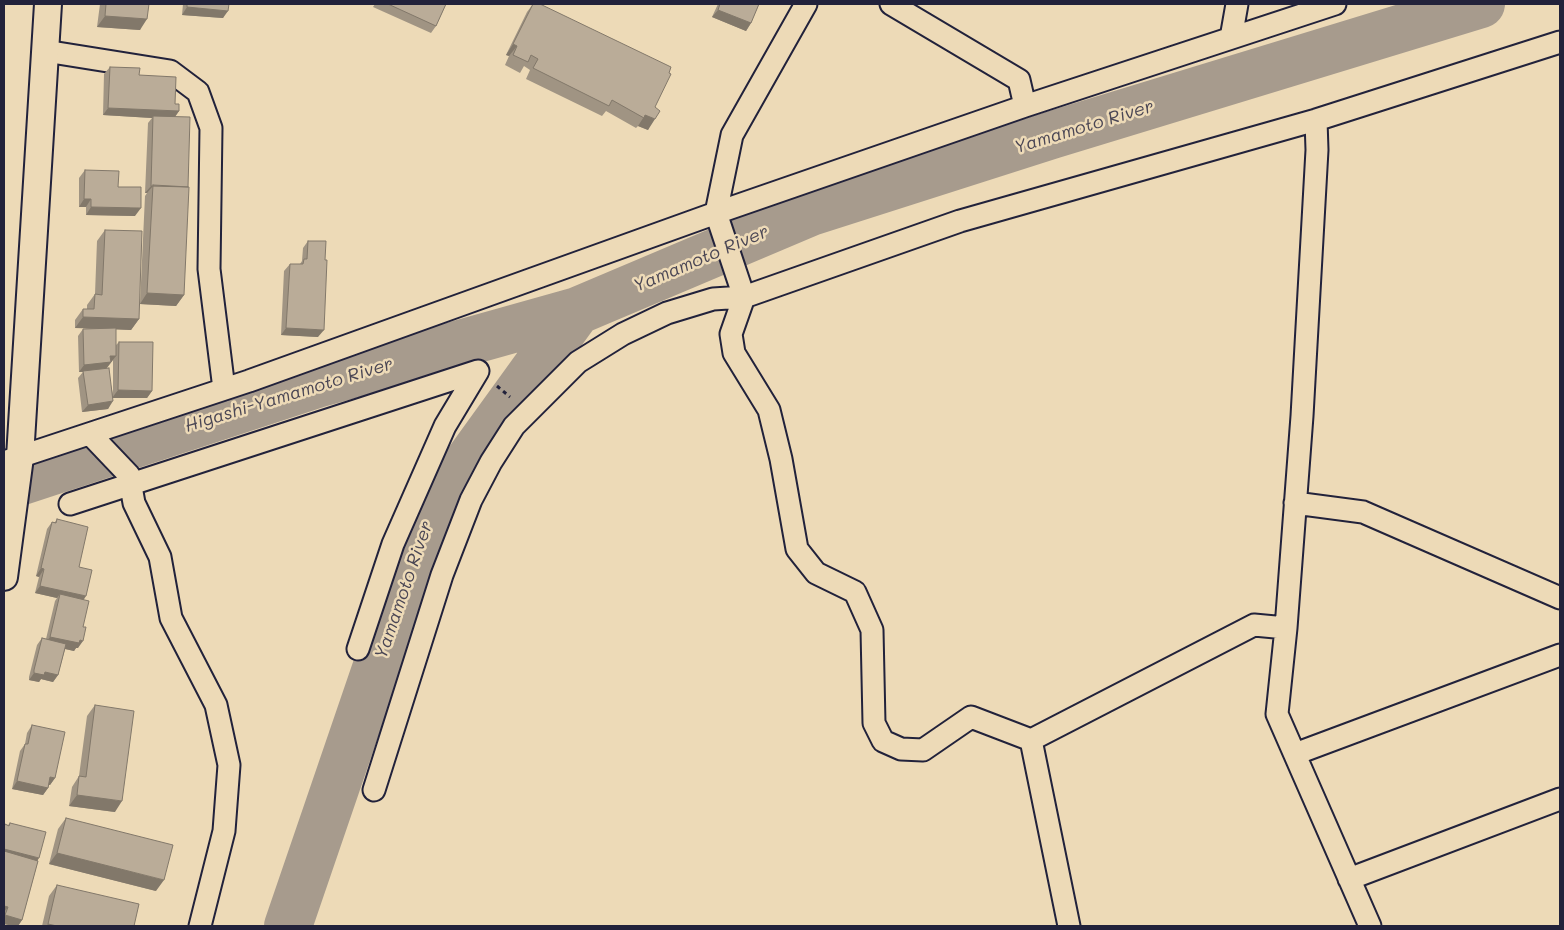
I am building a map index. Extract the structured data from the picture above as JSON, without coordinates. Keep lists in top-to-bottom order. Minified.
{"water":["Yamamoto River","Higashi-Yamamoto River"]}
